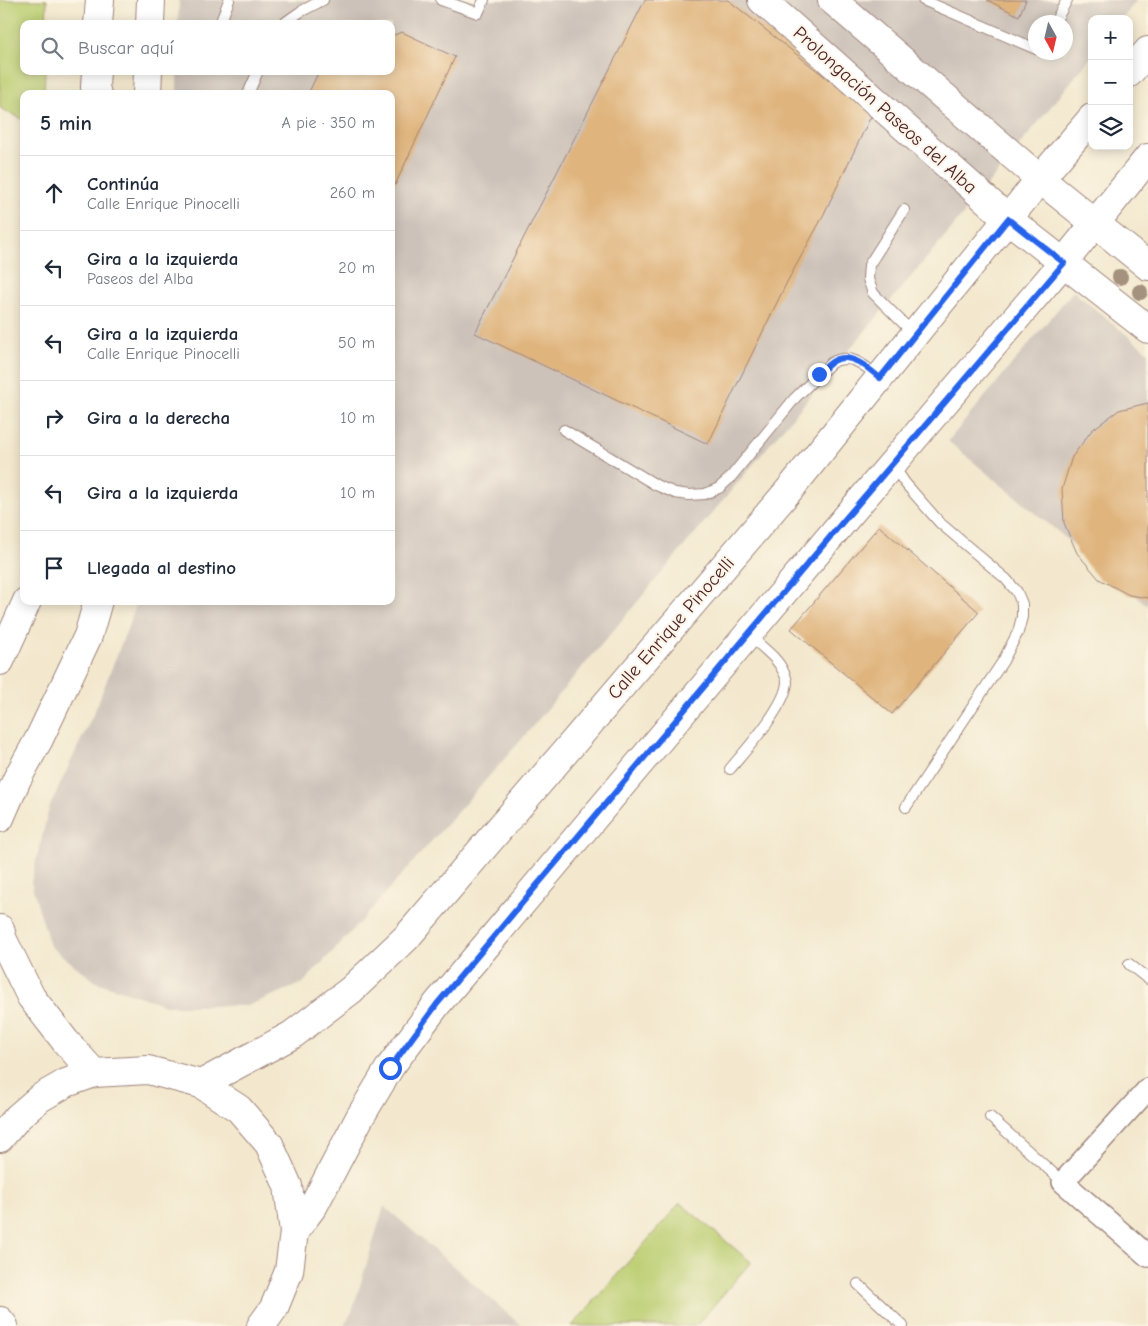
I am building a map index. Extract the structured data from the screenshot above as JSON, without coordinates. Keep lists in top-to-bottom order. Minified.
{"streets":{"main road":["Prolongación Paseos del Alba","Calle Enrique Pinocelli"]},"crossings":[["Prolongación Paseos del Alba","Calle Enrique Pinocelli"]],"north":"bottom","page":{"map_buttons":["+","−"],"search":"Buscar aquí","heading":["5 min","A pie · 350 m"],"list":[["Continúa","Calle Enrique Pinocelli","260 m"],["Gira a la izquierda","Paseos del Alba","20 m"],["Gira a la izquierda","Calle Enrique Pinocelli","50 m"],["Gira a la derecha","10 m"],["Gira a la izquierda","10 m"],"Llegada al destino"]}}
